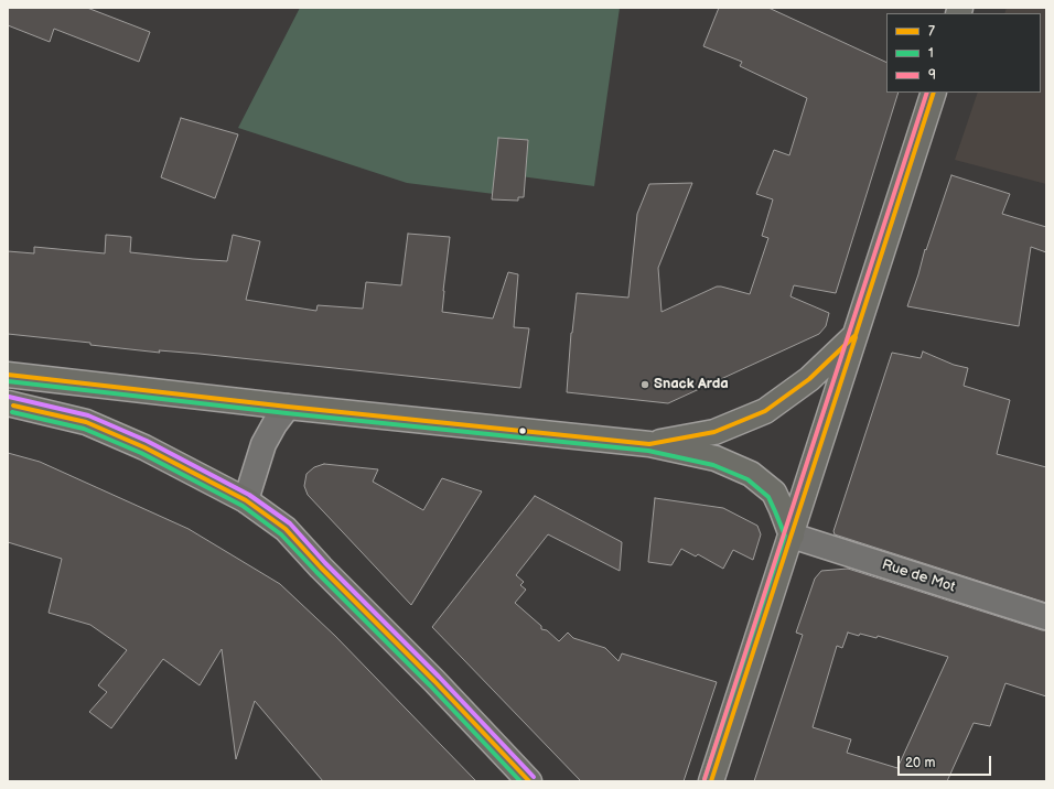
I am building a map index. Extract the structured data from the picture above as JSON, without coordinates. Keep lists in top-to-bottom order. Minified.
{"streets":{"street":["Rue de Mot"]},"places":["Snack Arda"],"lines":["transit line 7","transit line 9","transit line 1"],"legend":["7","1","9"],"scale_bar":"20 m"}
